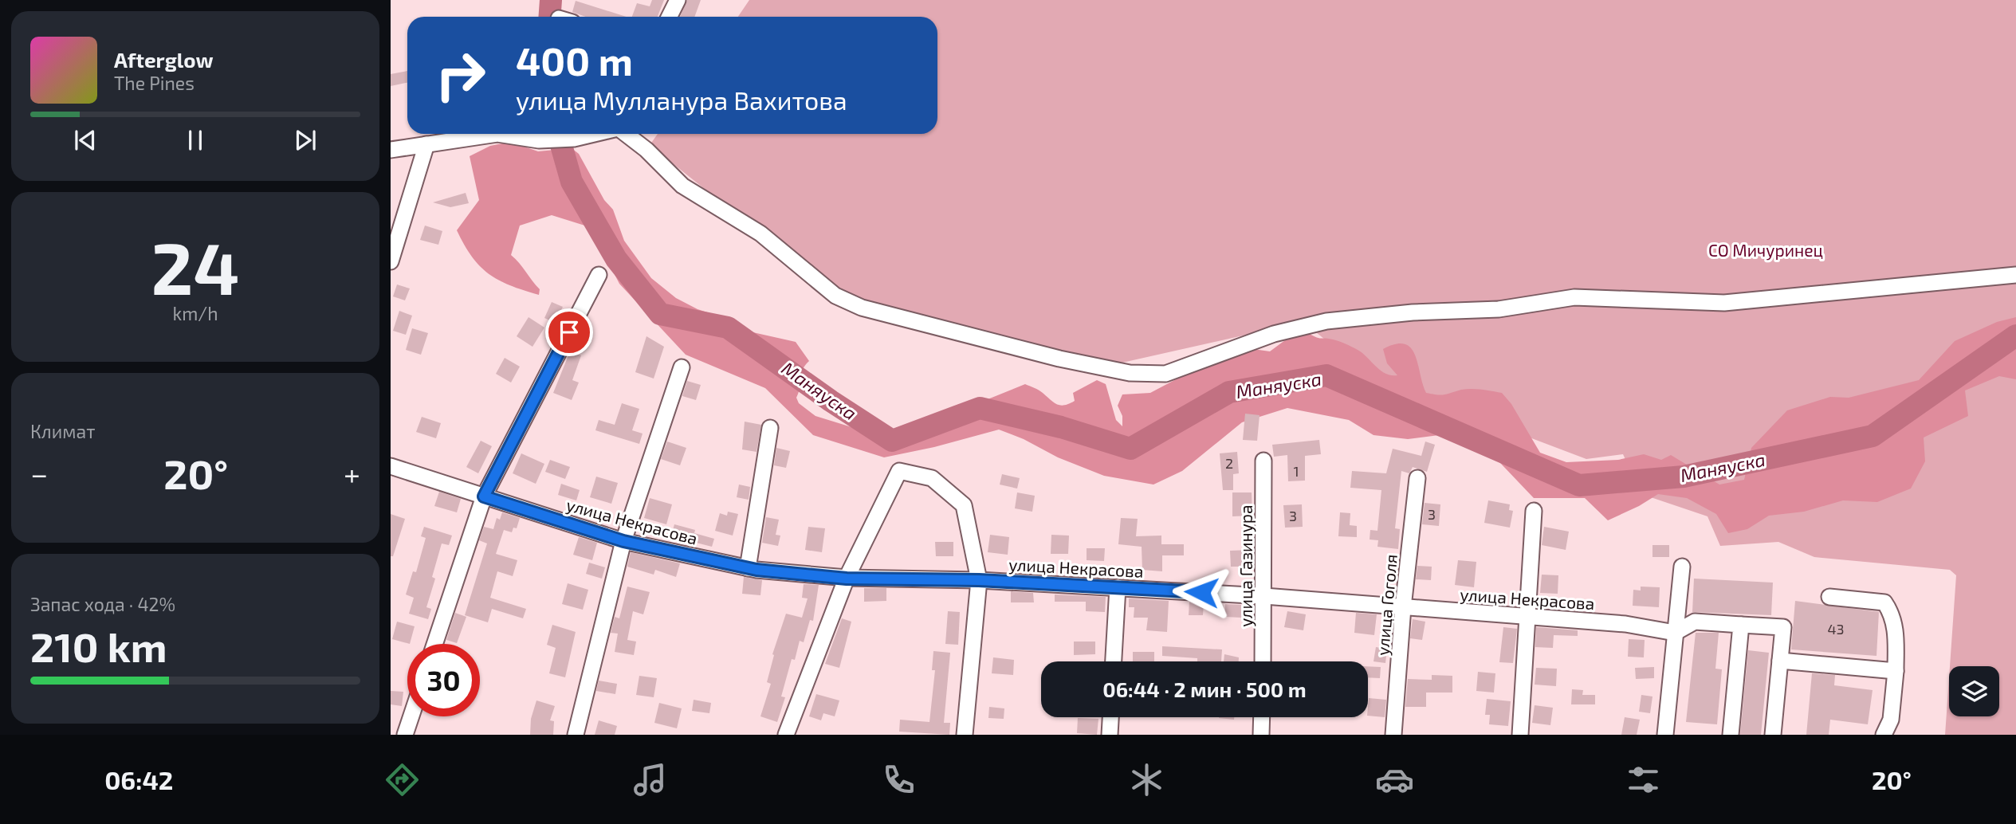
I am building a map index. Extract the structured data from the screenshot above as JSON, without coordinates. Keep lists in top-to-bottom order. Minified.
{"streets":{"street":["улица Некрасова","улица Газинура","улица Гоголя"]},"crossings":[["улица Некрасова","улица Газинура"],["улица Некрасова","улица Гоголя"]],"water":["Маняуска"],"parks":["СО Мичуринец"],"house_numbers":["2","1","3","3","43"],"page":{"turn":["400 m","улица Мулланура Вахитова"],"song":["Afterglow","The Pines"],"tile":[["24","km/h"],"Климат",["Запас хода · 42%","210 km"]],"heat":["−","20°","+"],"limit":"30","trip":"06:44 · 2 мин · 500 m","tabs":["06:42","20°"]}}
